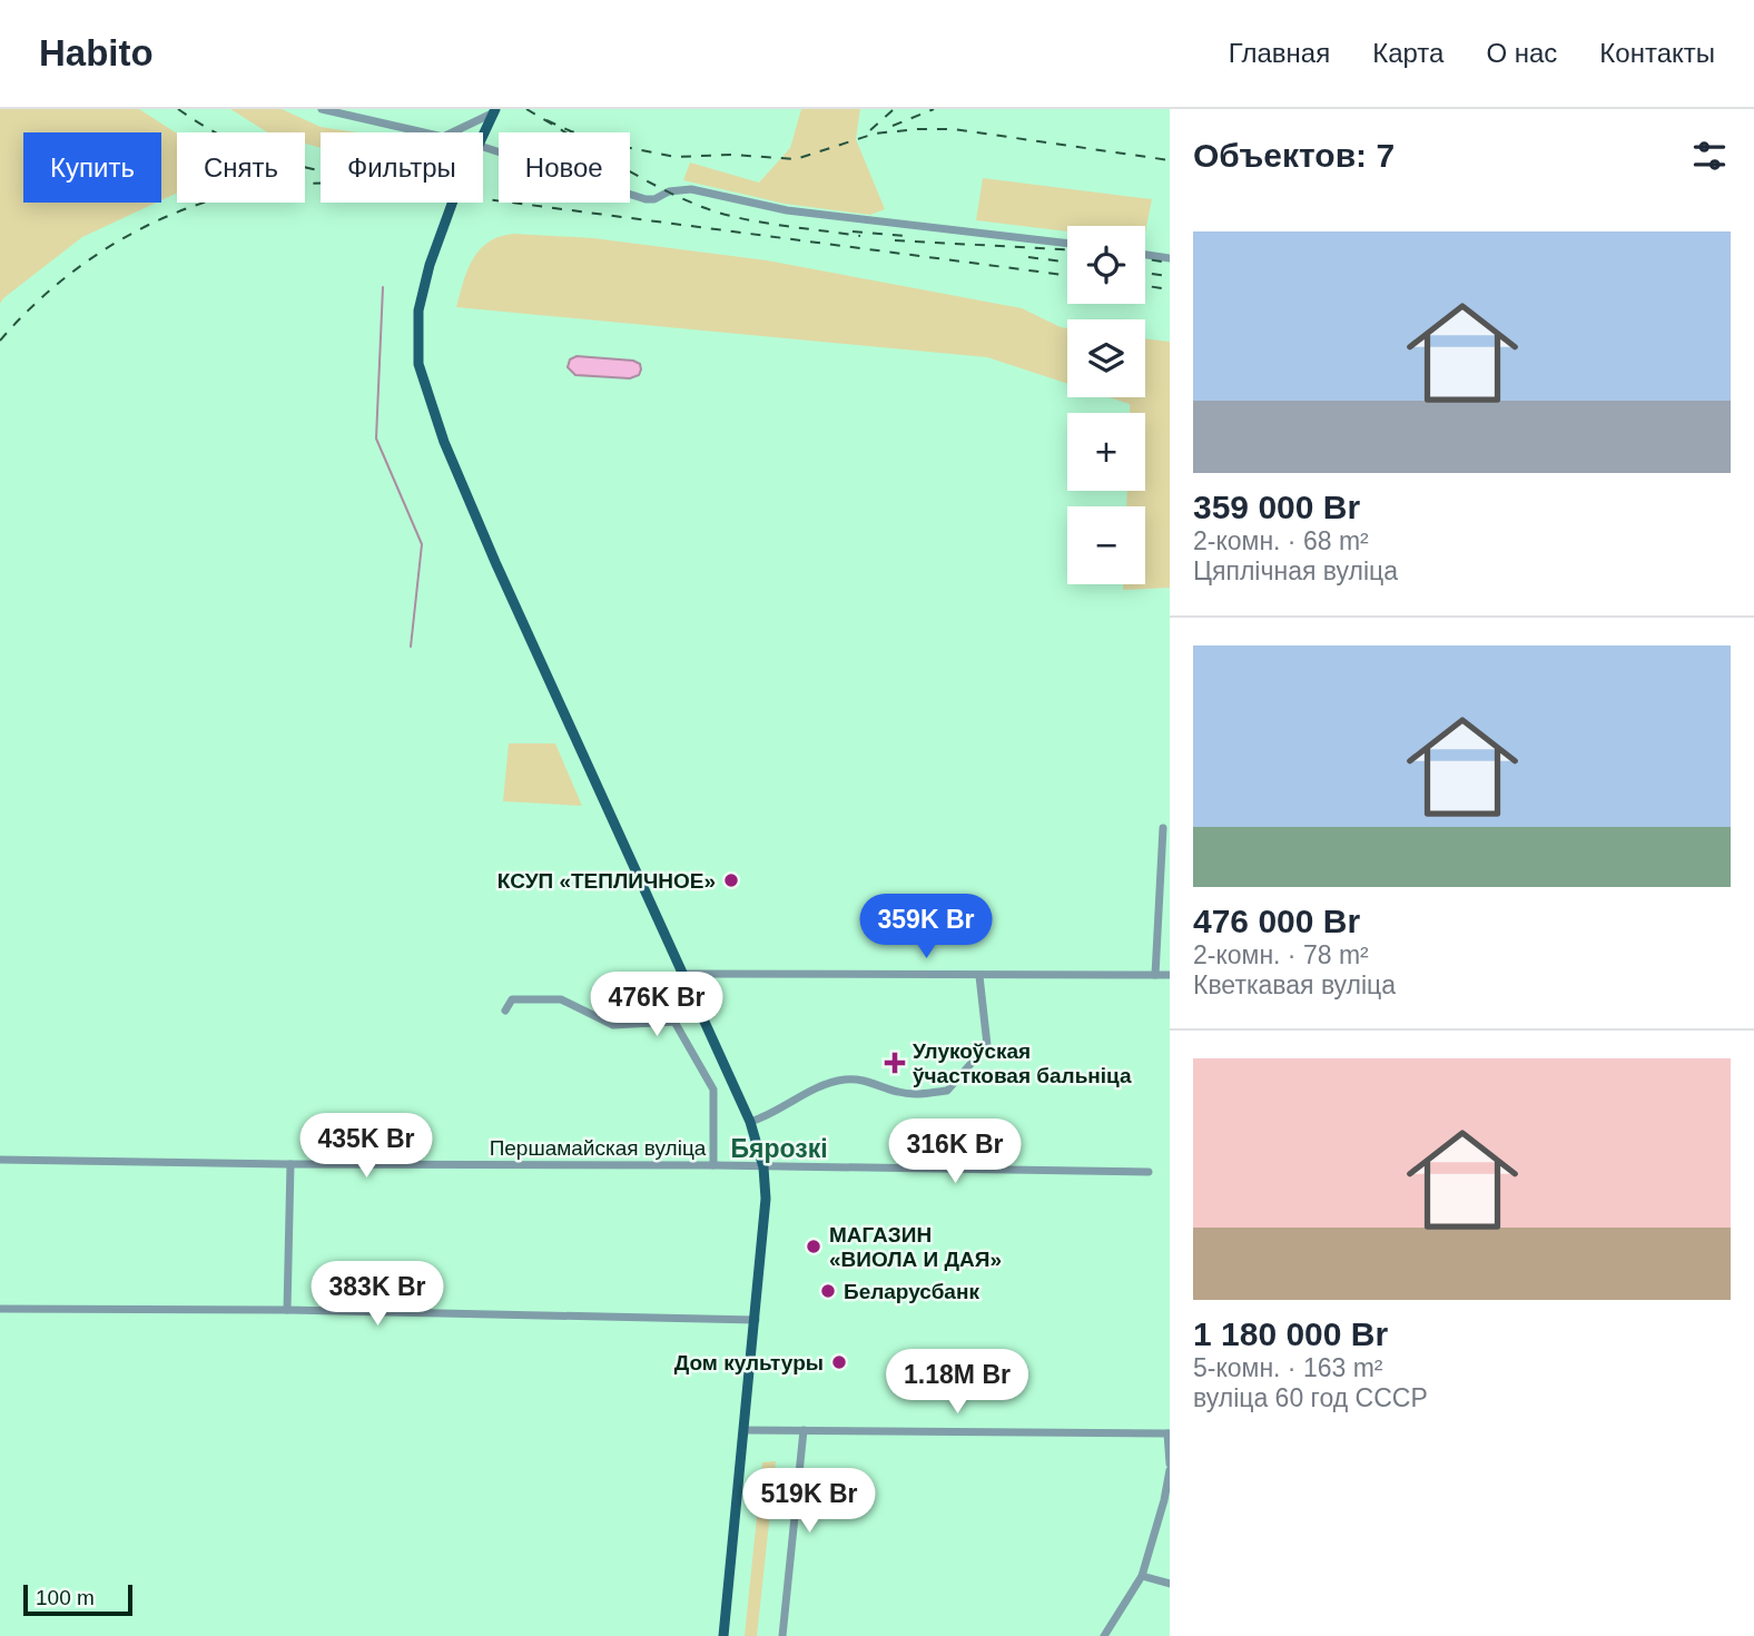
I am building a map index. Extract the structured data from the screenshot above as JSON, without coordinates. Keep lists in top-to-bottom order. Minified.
{"streets":{"street":["Першамайская вуліца"]},"districts":["Бярозкі"],"places":{"other":["КСУП «ТЕПЛИЧНОЕ»","МАГАЗИН «ВИОЛА И ДАЯ»","Беларусбанк","Дом культуры"],"health":["Улукоўская ўчастковая бальніца"]},"scale_bar":"100 m","page":{"header":"Habito","nav":["Главная","Карта","О нас","Контакты"],"heading":"Объектов: 7","chip":["Купить","Снять","Фильтры","Новое"],"list":[{"name":"359 000 Br","note":"2-комн. · 68 m² · Цяплічная вуліца"},{"name":"476 000 Br","note":"2-комн. · 78 m² · Кветкавая вуліца"},{"name":"1 180 000 Br","note":"5-комн. · 163 m² · вуліца 60 год СССР"}],"map_buttons":["+","−"],"price":["359K Br","476K Br","435K Br","316K Br","383K Br","1.18M Br","519K Br"],"scale":"100 m"}}
